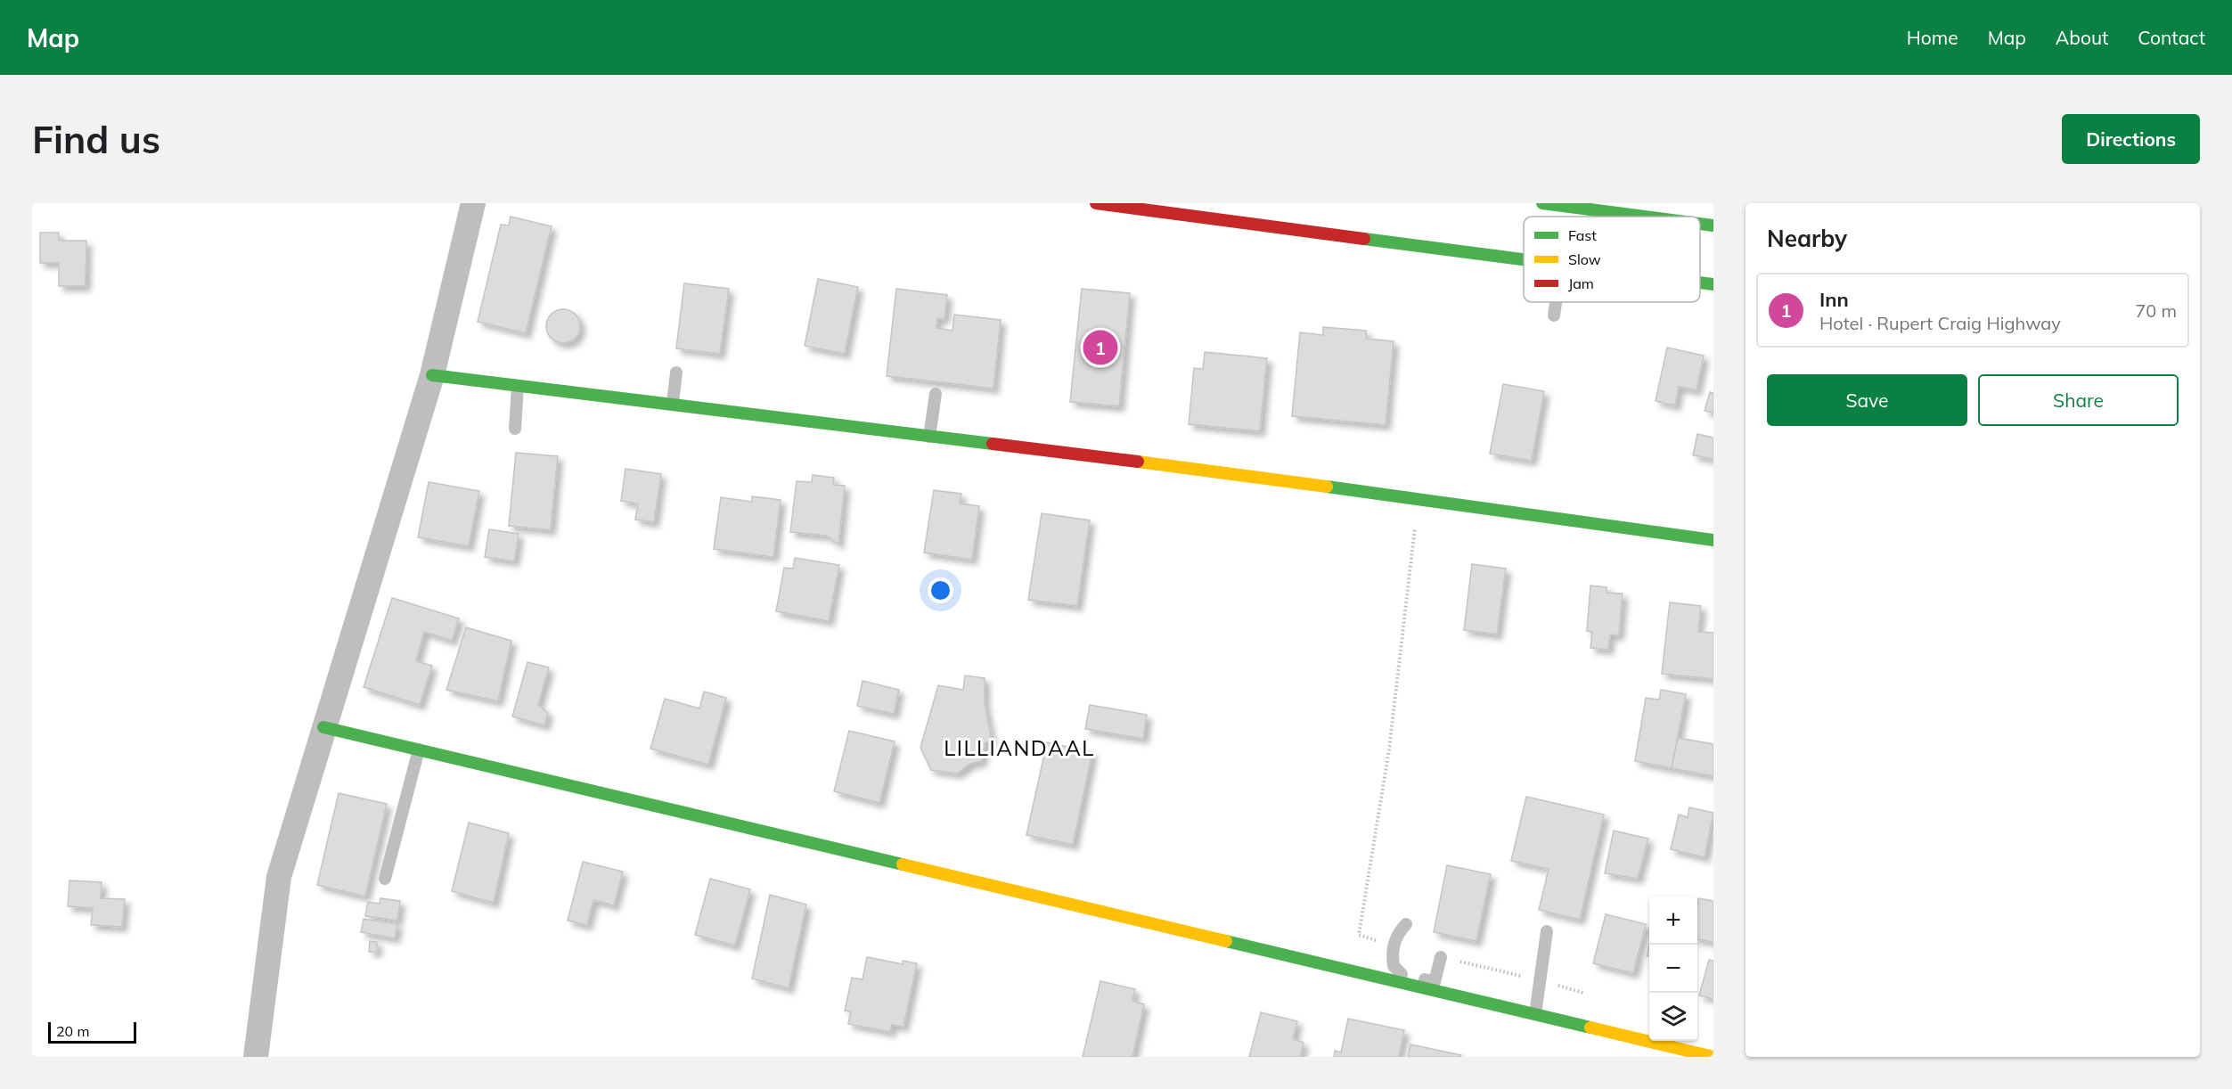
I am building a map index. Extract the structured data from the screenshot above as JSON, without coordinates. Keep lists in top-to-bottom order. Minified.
{"districts":["LILLIANDAAL"],"legend":["Fast","Slow","Jam"],"scale_bar":"20 m","page":{"header":"Map","nav":["Home","Map","About","Contact"],"buttons":["Directions",["Save","Share"]],"title":"Find us","heading":"Nearby","list":[{"mark":"1","name":"Inn","note":"Hotel · Rupert Craig Highway","value":"70 m"}],"pins":"1","map_buttons":["+","−"],"scale":"20 m"}}
